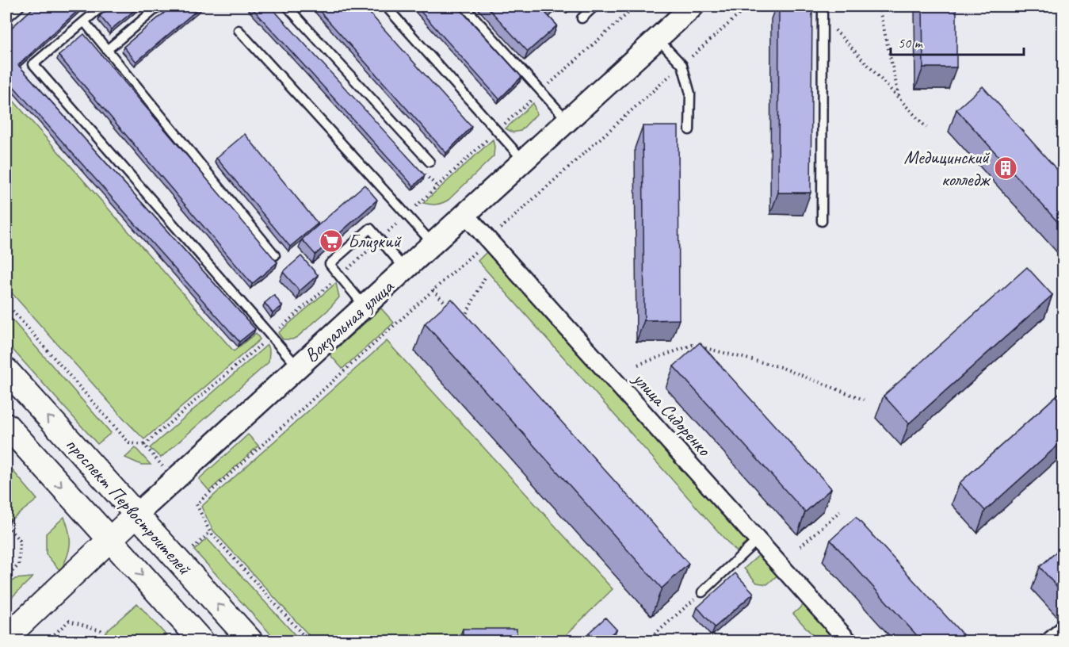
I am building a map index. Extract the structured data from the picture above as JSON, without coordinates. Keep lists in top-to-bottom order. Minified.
{"streets":{"main road":["Вокзальная улица","проспект Первостроителей"],"street":["улица Сидоренко"]},"crossings":[["Вокзальная улица","улица Сидоренко"],["Вокзальная улица","проспект Первостроителей"]],"places":{"building":["Медицинский колледж"],"supermarket":["Близкий"]},"scale_bar":"50 m"}
